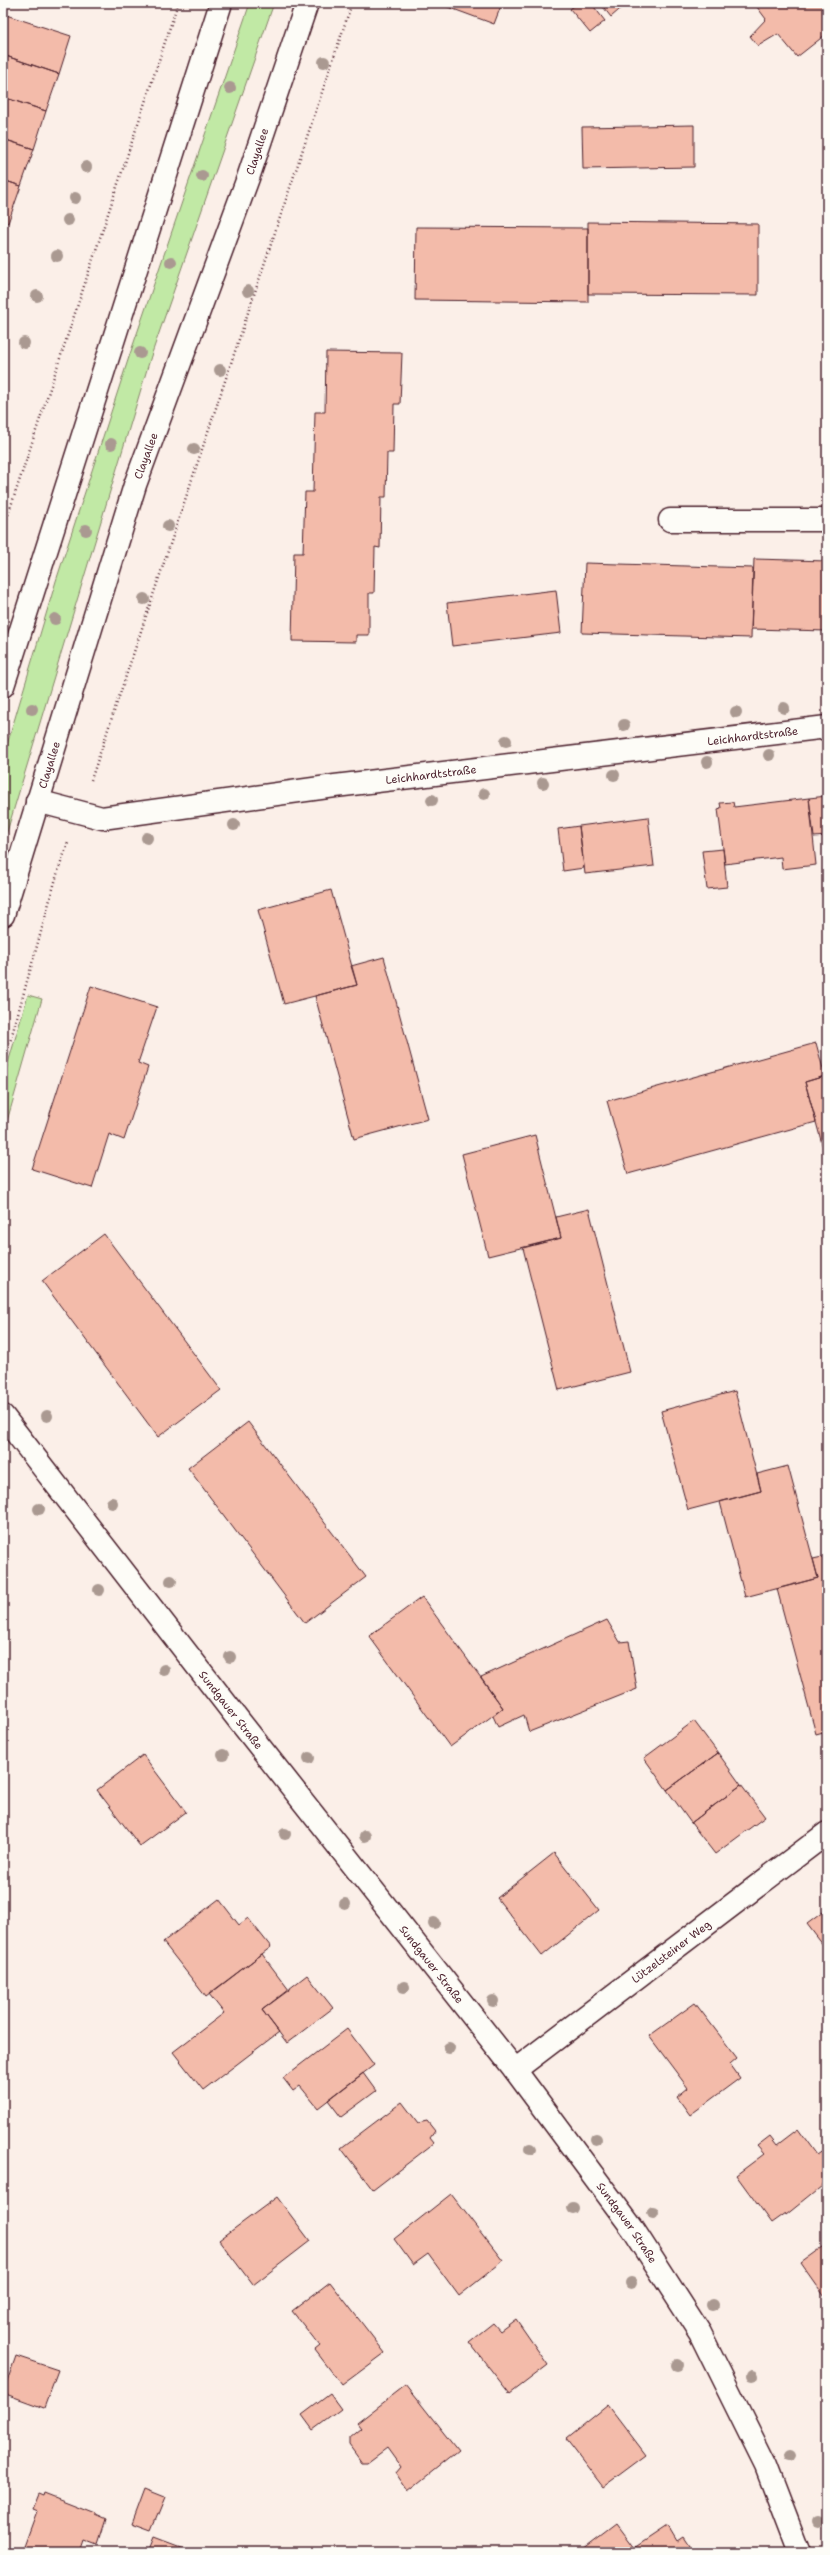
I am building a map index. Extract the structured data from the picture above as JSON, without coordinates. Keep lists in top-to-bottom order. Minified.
{"streets":{"street":["Clayallee","Leichhardtstraße","Sundgauer Straße","Lützelsteiner Weg"]},"crossings":[["Clayallee","Leichhardtstraße"],["Sundgauer Straße","Lützelsteiner Weg"]]}
